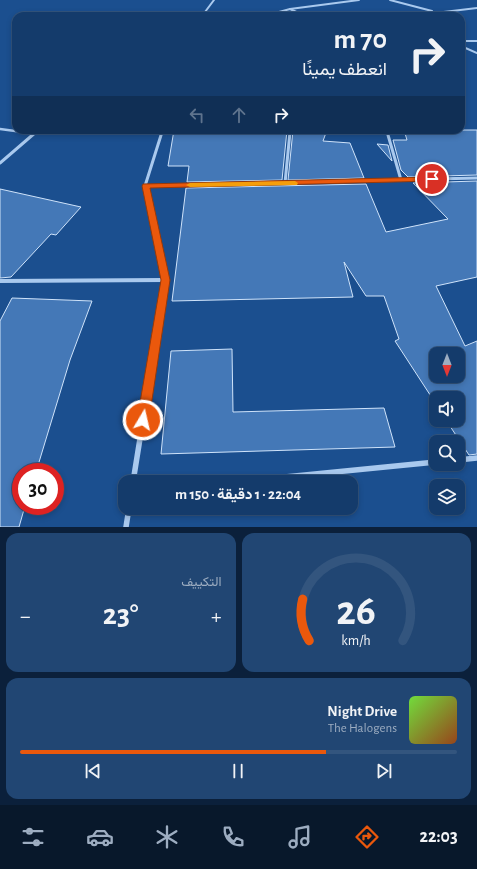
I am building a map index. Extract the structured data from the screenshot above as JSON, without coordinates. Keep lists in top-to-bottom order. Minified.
{"north":"bottom","page":{"turn":["70 m","انعطف يمينًا"],"limit":"30","trip":"22:04 · 1 دقيقة · 150 m","tile":"التكييف","heat":["−","23°","+"],"song":["Night Drive","The Halogens"],"tabs":"22:03","gauge":["26","km/h"]}}
